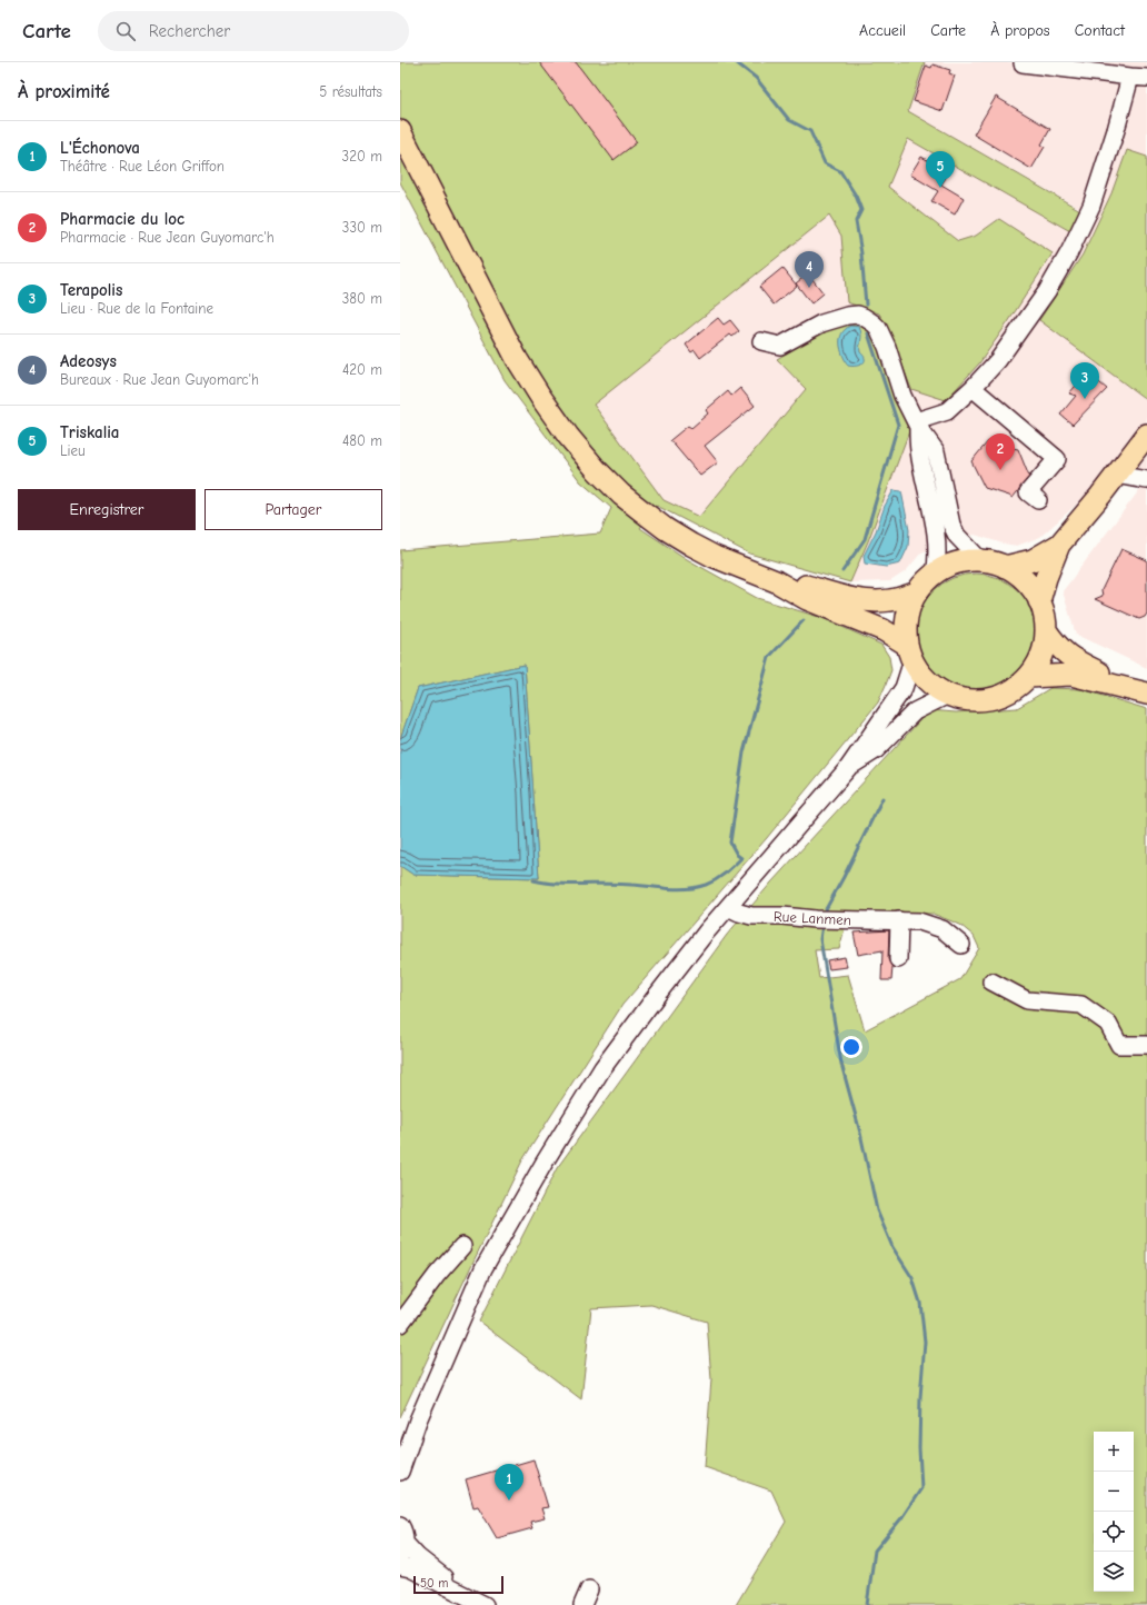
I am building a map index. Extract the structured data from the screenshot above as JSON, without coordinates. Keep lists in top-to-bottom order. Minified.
{"streets":{"street":["Rue Lanmen"]},"scale_bar":"50 m","page":{"header":"Carte","search":"Rechercher","nav":["Accueil","Carte","À propos","Contact"],"heading":["À proximité","5 résultats"],"list":[{"mark":"1","name":"L'Échonova","note":"Théâtre · Rue Léon Griffon","value":"320 m"},{"mark":"2","name":"Pharmacie du loc","note":"Pharmacie · Rue Jean Guyomarc'h","value":"330 m"},{"mark":"3","name":"Terapolis","note":"Lieu · Rue de la Fontaine","value":"380 m"},{"mark":"4","name":"Adeosys","note":"Bureaux · Rue Jean Guyomarc'h","value":"420 m"},{"mark":"5","name":"Triskalia","note":"Lieu","value":"480 m"}],"pins":["5","4","3","2","1"],"buttons":["Enregistrer","Partager"],"map_buttons":["+","−"],"scale":"50 m"}}
